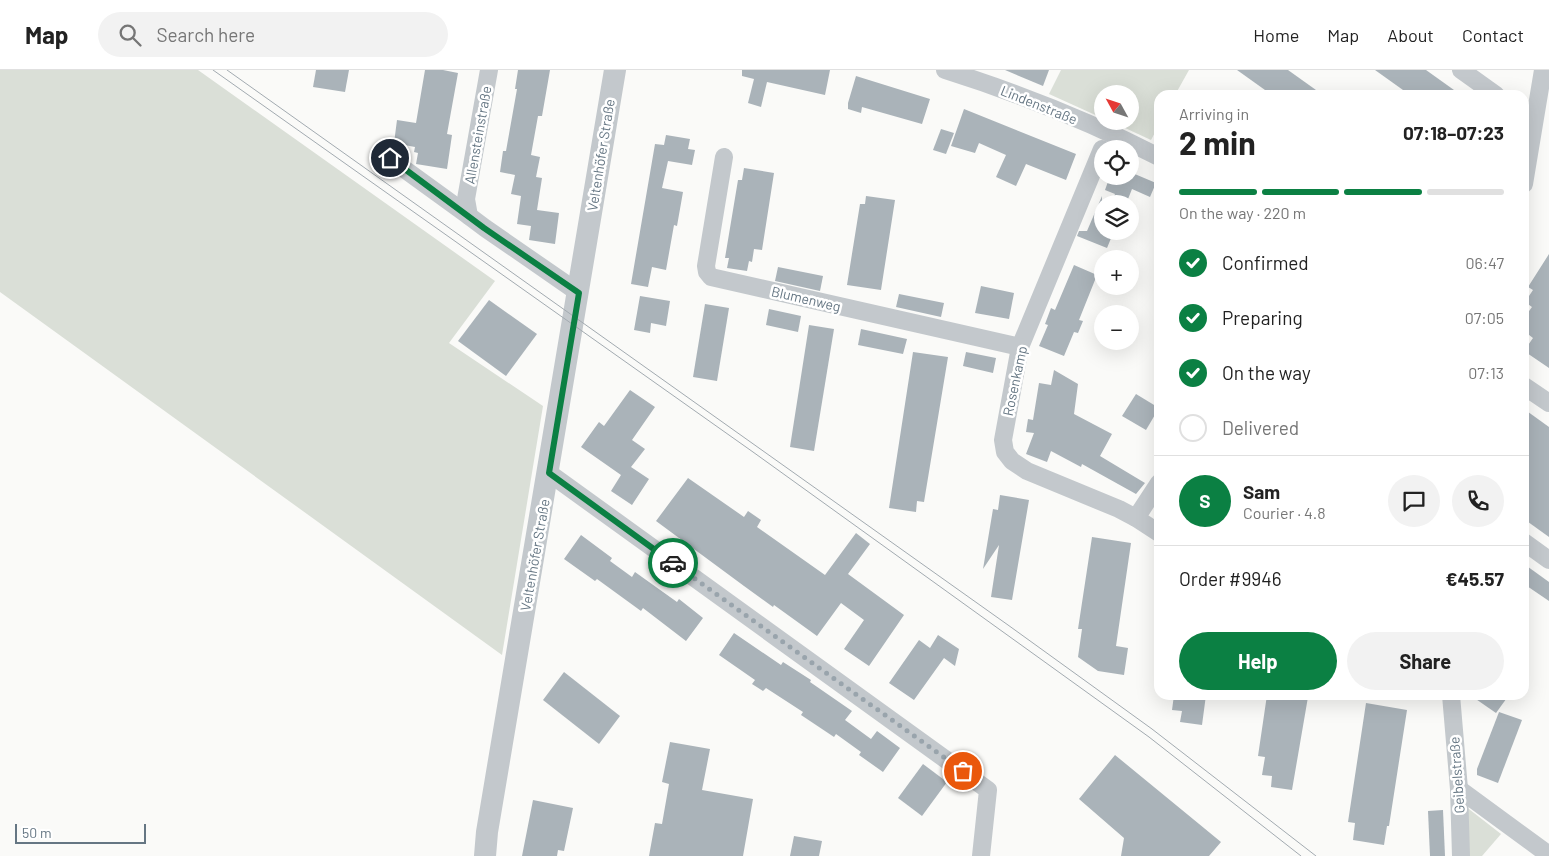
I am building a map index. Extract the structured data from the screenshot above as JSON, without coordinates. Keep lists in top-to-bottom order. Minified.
{"streets":{"street":["Lindenstraße","Allensteinstraße","Veltenhöfer Straße","Blumenweg","Rosenkamp","Geibelstraße"]},"crossings":[["Blumenweg","Rosenkamp"]],"scale_bar":"50 m","north":"top left","page":{"header":"Map","search":"Search here","nav":["Home","Map","About","Contact"],"map_buttons":["+","−"],"heading":["2 min","Arriving in","07:18–07:23"],"panel":["Sam","Courier · 4.8","Order #9946","€45.57"],"bar":"On the way · 220 m","list":[["Confirmed","06:47"],["Preparing","07:05"],["On the way","07:13"],"Delivered"],"round":"S","buttons":["Help","Share"],"scale":"50 m"}}
